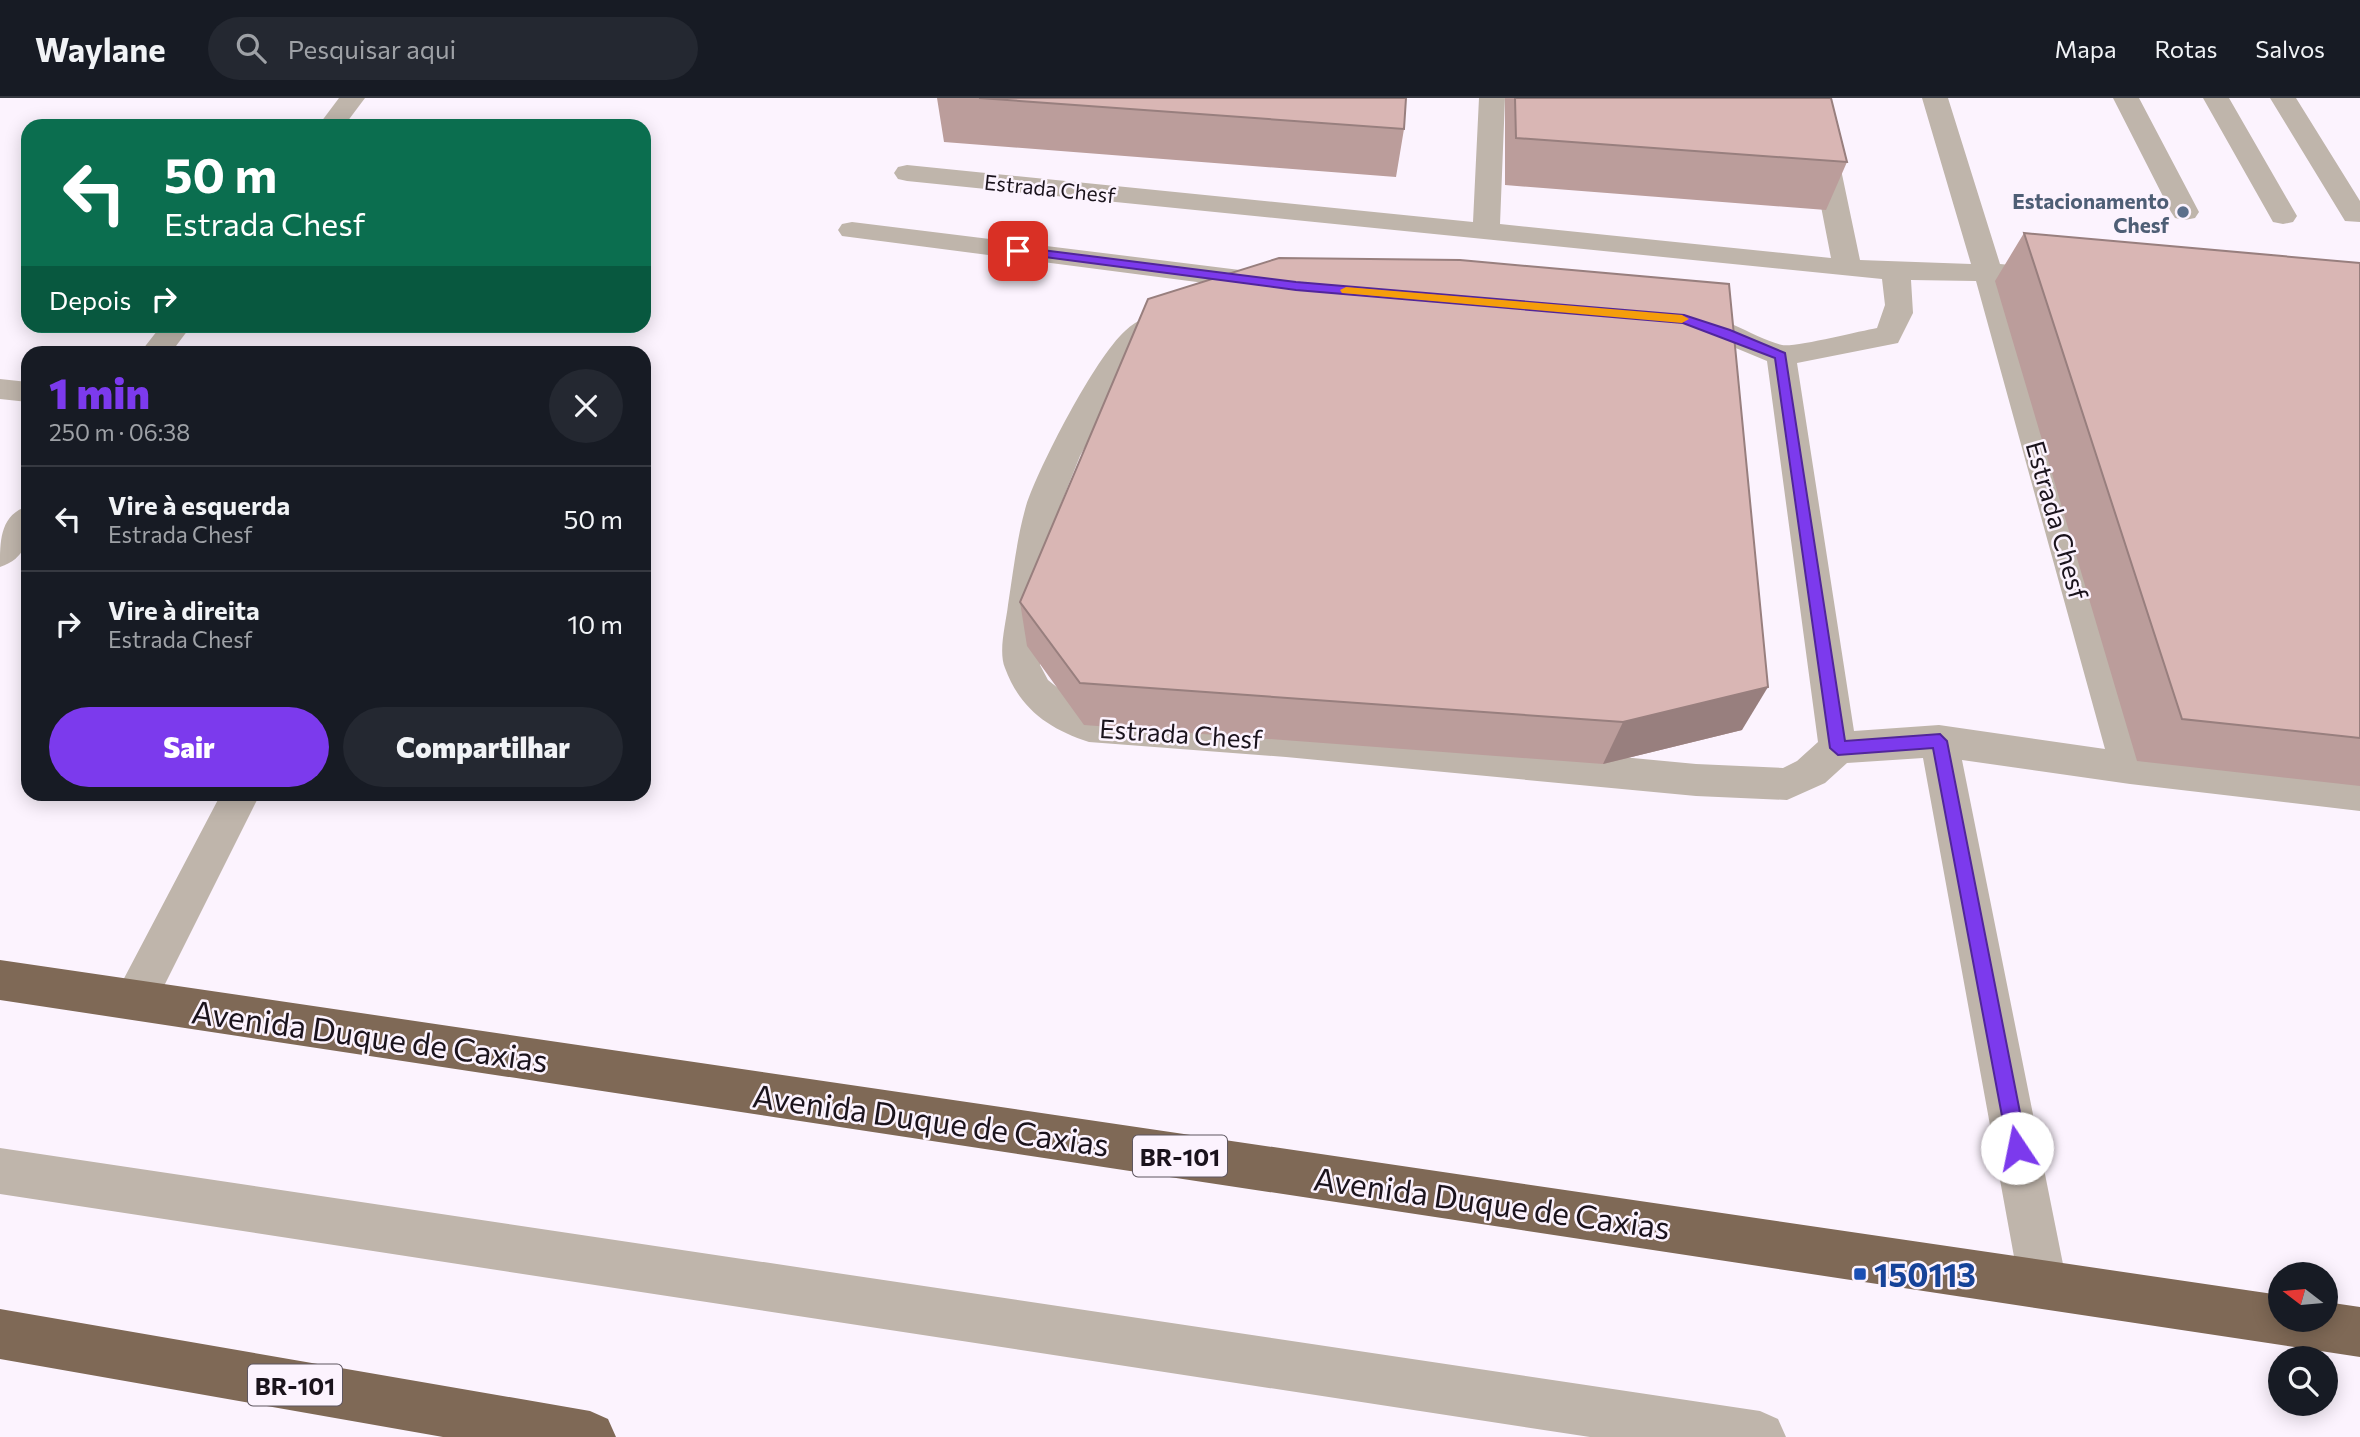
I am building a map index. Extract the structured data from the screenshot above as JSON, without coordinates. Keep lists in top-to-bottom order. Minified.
{"streets":{"highway":["Avenida Duque de Caxias","BR-101"],"street":["Estrada Chesf"]},"places":{"other":["Estacionamento Chesf"],"transit":["150113"]},"north":"left","page":{"header":"Waylane","search":"Pesquisar aqui","nav":["Mapa","Rotas","Salvos"],"turn":["50 m","Estrada Chesf"],"then":"Depois","heading":["1 min","250 m · 06:38"],"list":[{"name":"Vire à esquerda","note":"Estrada Chesf","value":"50 m"},{"name":"Vire à direita","note":"Estrada Chesf","value":"10 m"}],"buttons":["Sair","Compartilhar"]}}
